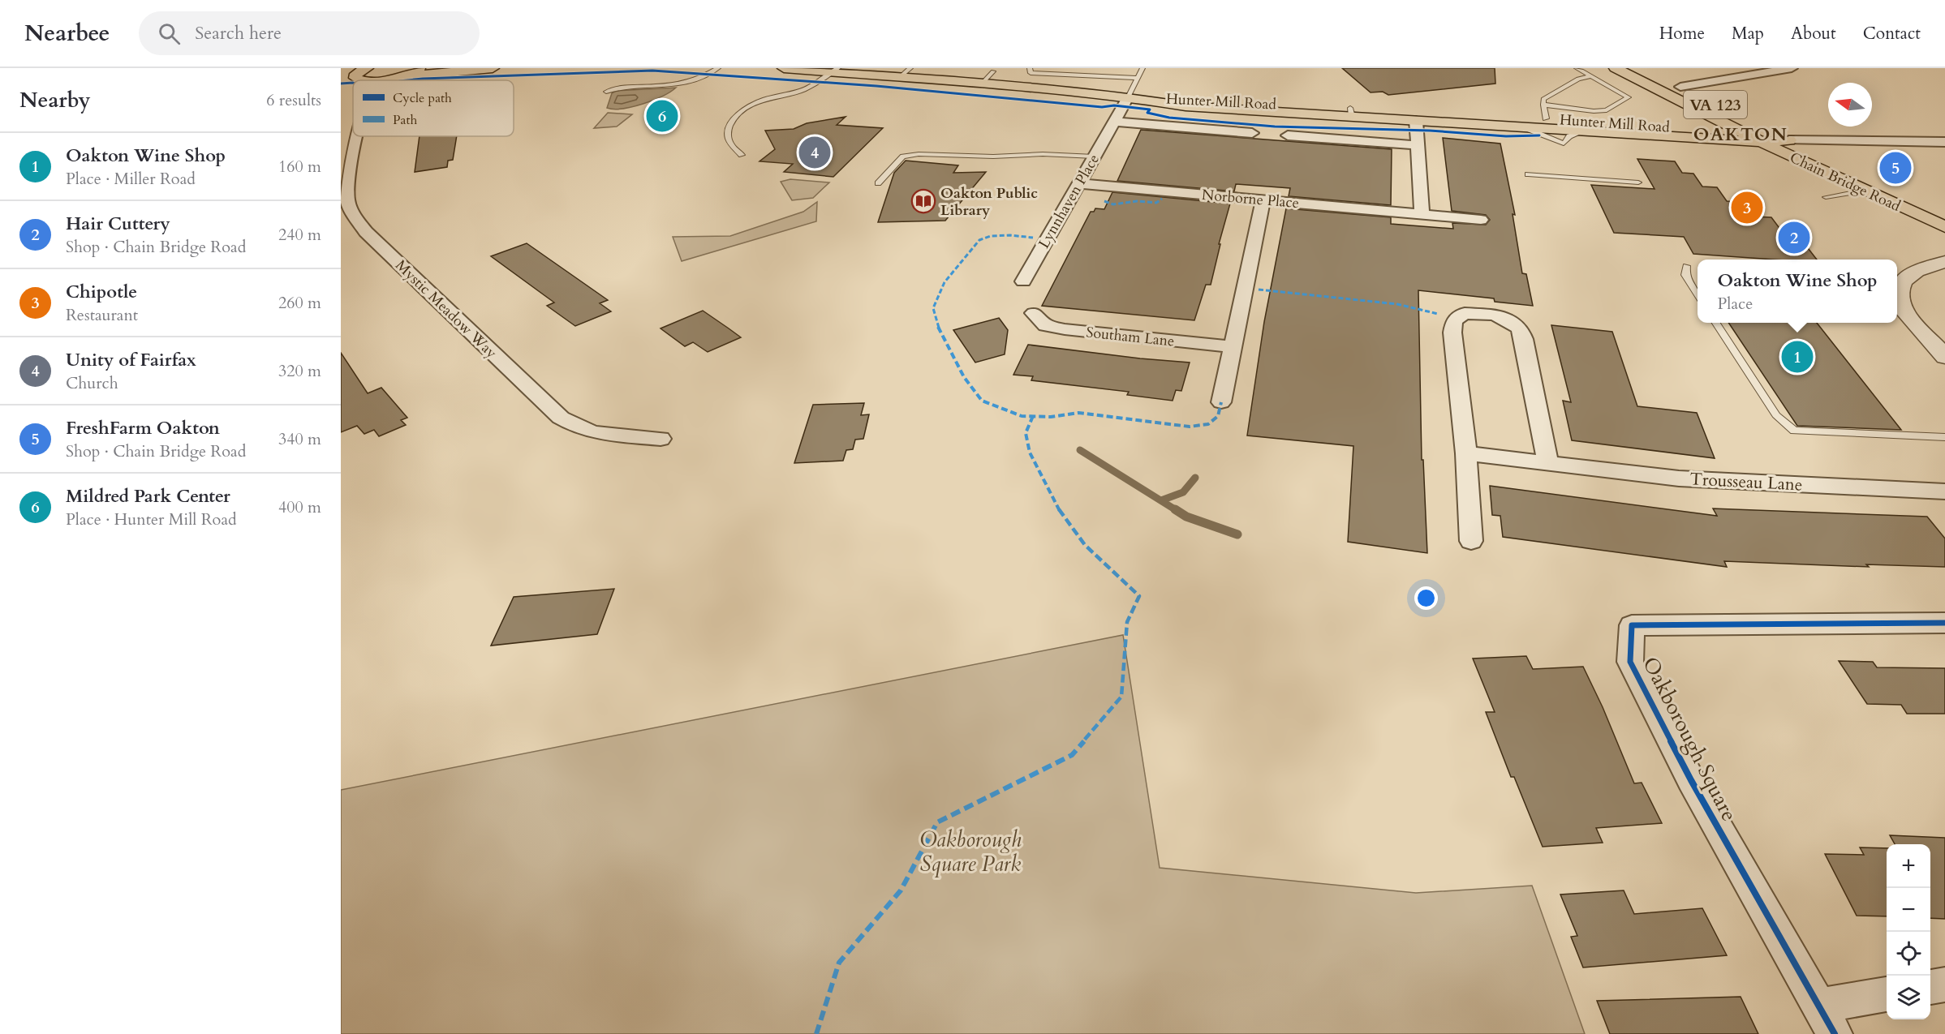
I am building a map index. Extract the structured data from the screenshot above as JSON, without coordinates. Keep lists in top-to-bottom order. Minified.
{"streets":{"main road":["Hunter Mill Road","VA 123","Chain Bridge Road"],"street":["Norborne Place","Lynnhaven Place","Mystic Meadow Way","Southam Lane","Trousseau Lane","Oakborough Square"]},"crossings":[["Hunter Mill Road","Chain Bridge Road"],["Hunter Mill Road","Lynnhaven Place"],["Norborne Place","Lynnhaven Place"]],"districts":["OAKTON"],"parks":["Oakborough Square Park"],"places":{"library":["Oakton Public Library"]},"legend":["Cycle path","Path"],"north":"left","page":{"header":"Nearbee","search":"Search here","nav":["Home","Map","About","Contact"],"heading":["Nearby","6 results"],"pins":["6","4","5","3","2","1"],"list":[{"mark":"1","name":"Oakton Wine Shop","note":"Place · Miller Road","value":"160 m"},{"mark":"2","name":"Hair Cuttery","note":"Shop · Chain Bridge Road","value":"240 m"},{"mark":"3","name":"Chipotle","note":"Restaurant","value":"260 m"},{"mark":"4","name":"Unity of Fairfax","note":"Church","value":"320 m"},{"mark":"5","name":"FreshFarm Oakton","note":"Shop · Chain Bridge Road","value":"340 m"},{"mark":"6","name":"Mildred Park Center","note":"Place · Hunter Mill Road","value":"400 m"}],"popup":["Oakton Wine Shop","Place"],"map_buttons":["+","−"]}}
